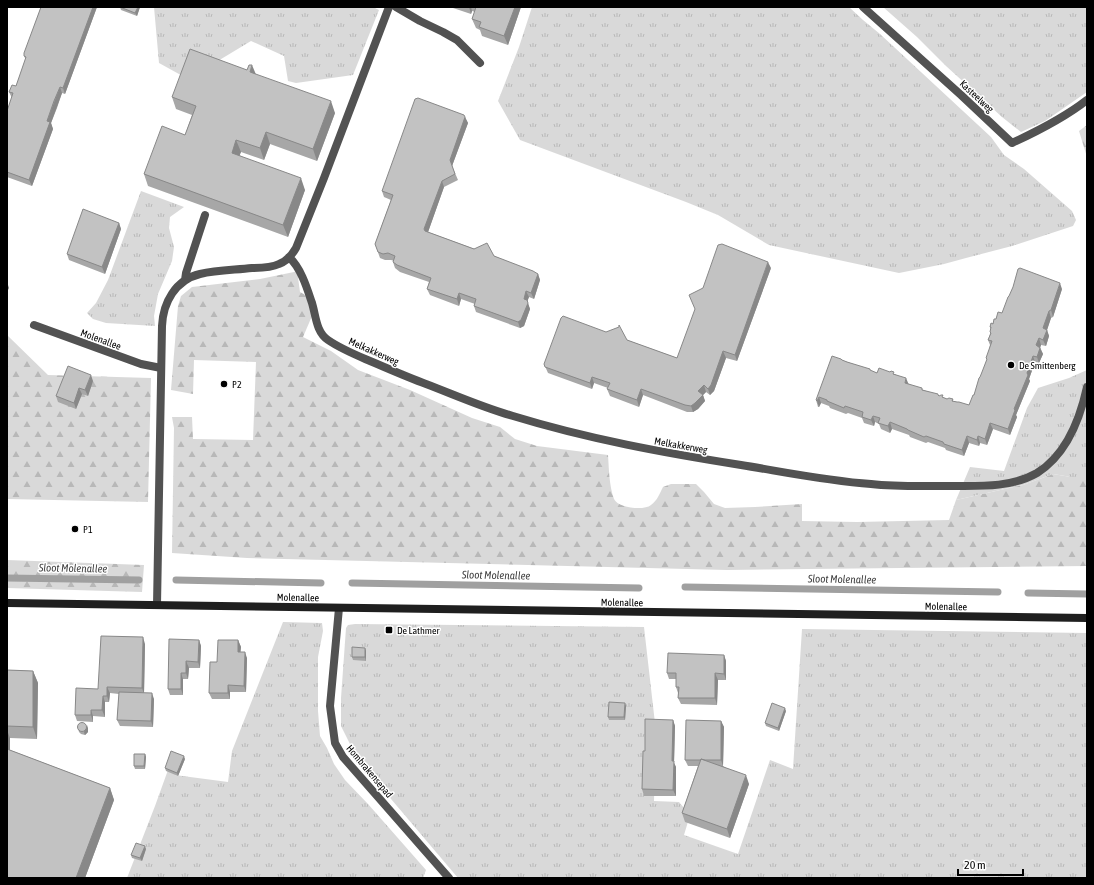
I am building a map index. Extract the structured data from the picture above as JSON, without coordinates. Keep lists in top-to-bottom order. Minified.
{"streets":{"main road":["Molenallee"],"street":["Kasteelweg","Melkakkerweg","Hombrakensepad"]},"crossings":[["Molenallee","Hombrakensepad"]],"water":["Sloot Molenallee"],"places":{"other":["De Smittenberg","P2","P1"],"transit":["De Lathmer"]},"scale_bar":"20 m"}
